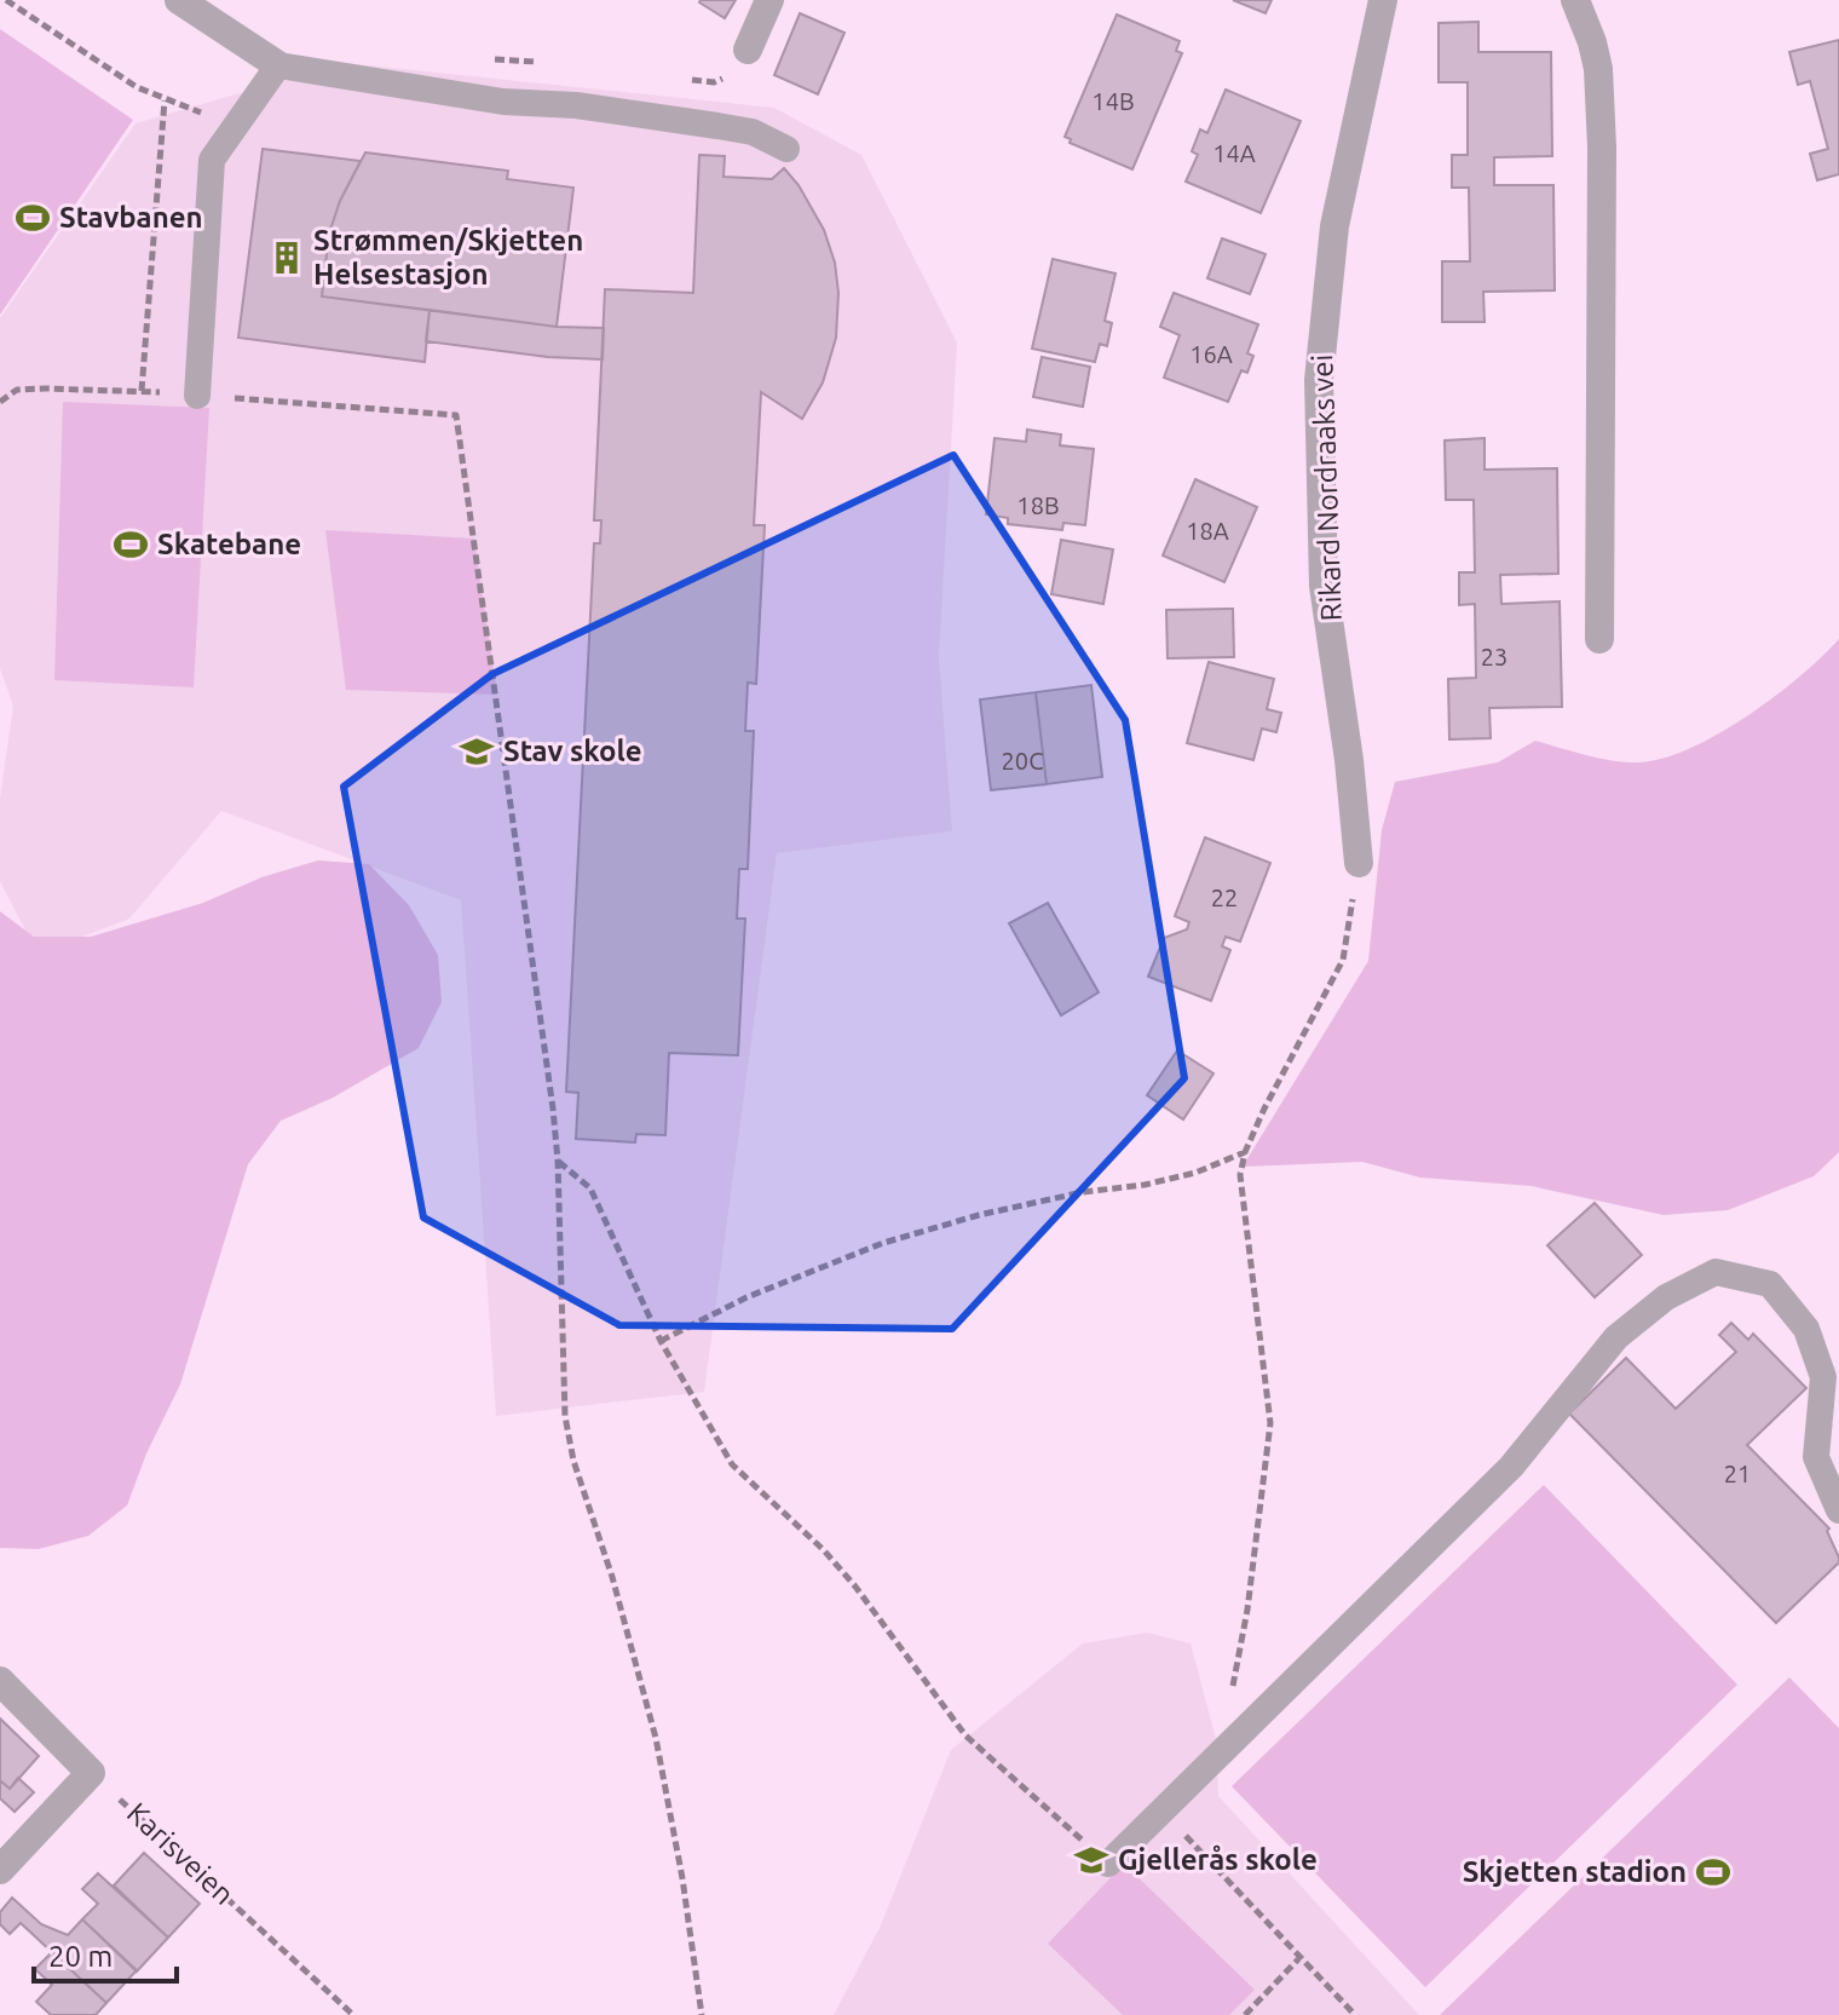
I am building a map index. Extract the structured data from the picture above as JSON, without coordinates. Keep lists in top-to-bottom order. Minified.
{"streets":{"street":["Rikard Nordraaks vei"],"path":["Karisveien"]},"places":{"sports":["Stavbanen","Skatebane","Skjetten stadion"],"building":["Strømmen/Skjetten Helsestasjon"],"school or university":["Stav skole","Gjellerås skole"]},"house_numbers":["14B","14A","16A","18B","18A","23","20C","22","21"],"scale_bar":"20 m"}
